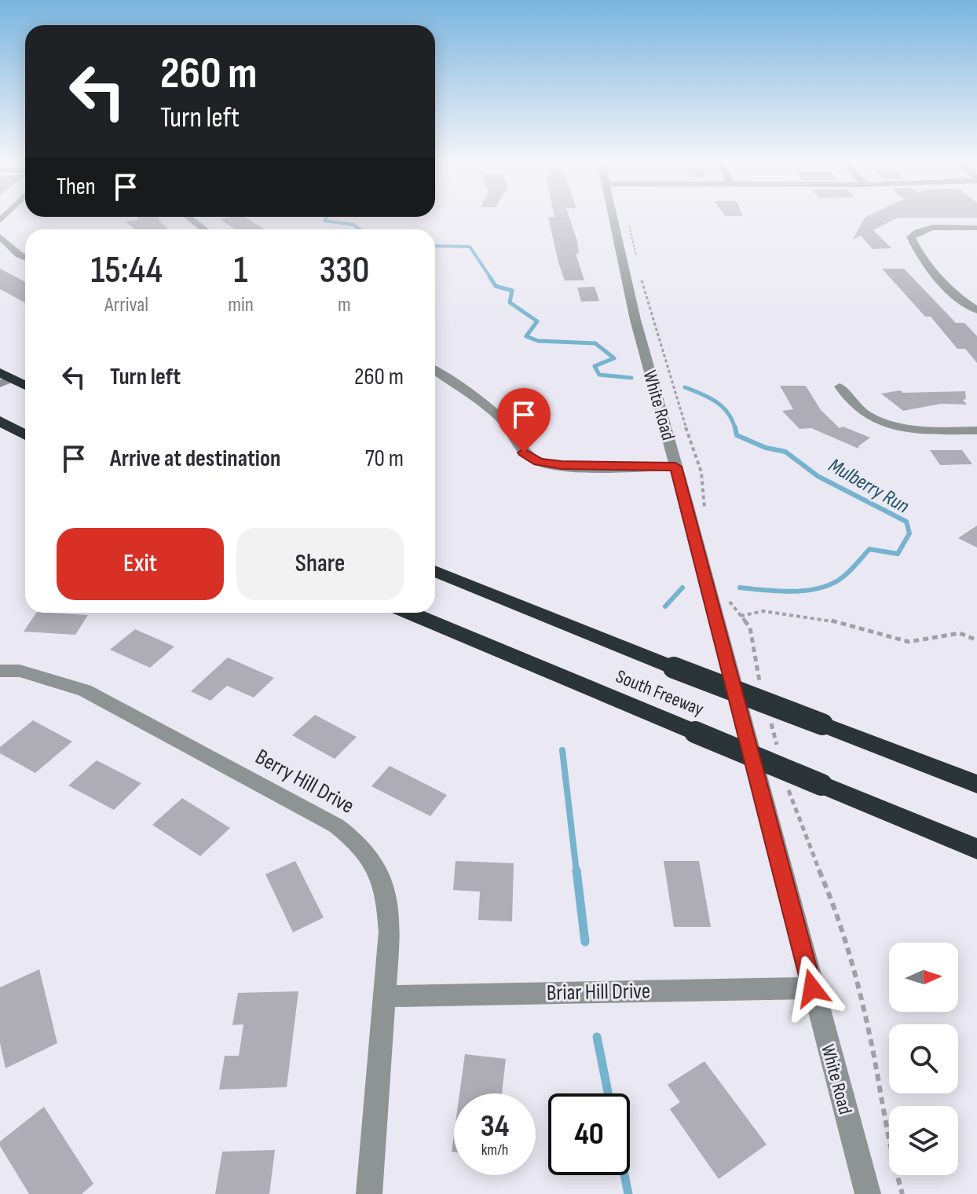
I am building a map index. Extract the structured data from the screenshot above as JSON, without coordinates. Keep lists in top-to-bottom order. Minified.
{"streets":{"highway":["South Freeway"],"street":["White Road","Berry Hill Drive","Briar Hill Drive"]},"crossings":[["White Road","Briar Hill Drive"],["Berry Hill Drive","Briar Hill Drive"]],"water":["Mulberry Run"],"north":"right","page":{"turn":["260 m","Turn left"],"then":"Then","eta":["15:44","Arrival","1","min","330","m"],"list":[{"name":"Turn left","value":"260 m"},{"name":"Arrive at destination","value":"70 m"}],"buttons":["Exit","Share"],"speed":"34 km/h","limit":"40"}}
